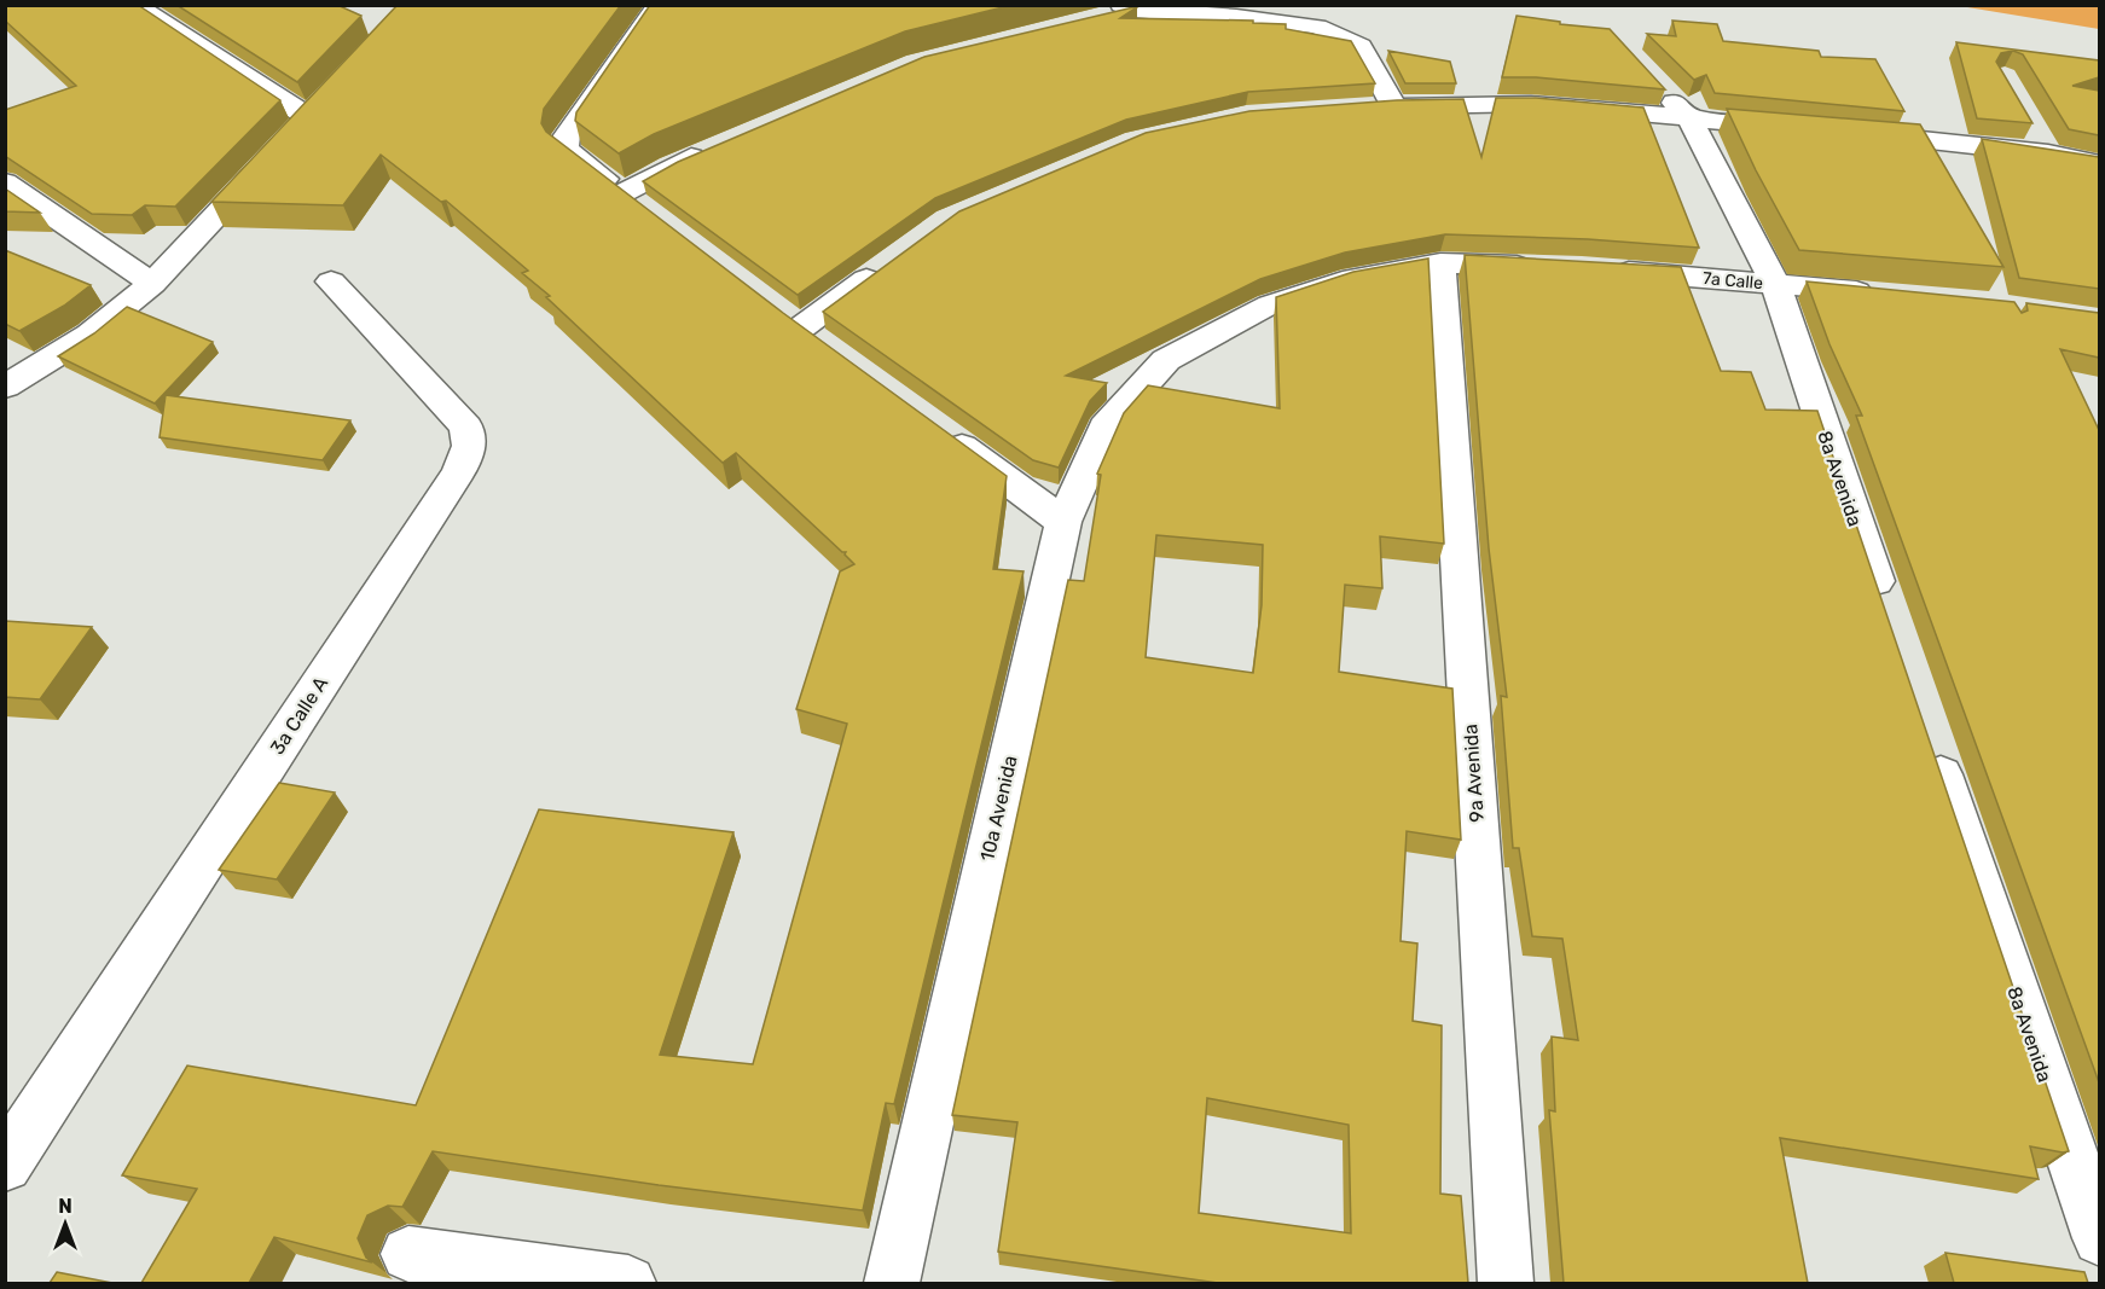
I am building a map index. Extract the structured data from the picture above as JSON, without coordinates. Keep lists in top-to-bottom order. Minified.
{"streets":{"street":["7a Calle","8a Avenida","3a Calle A","9a Avenida","10a Avenida"]},"crossings":[["7a Calle","8a Avenida"],["9a Avenida","10a Avenida"]],"north":"top"}
